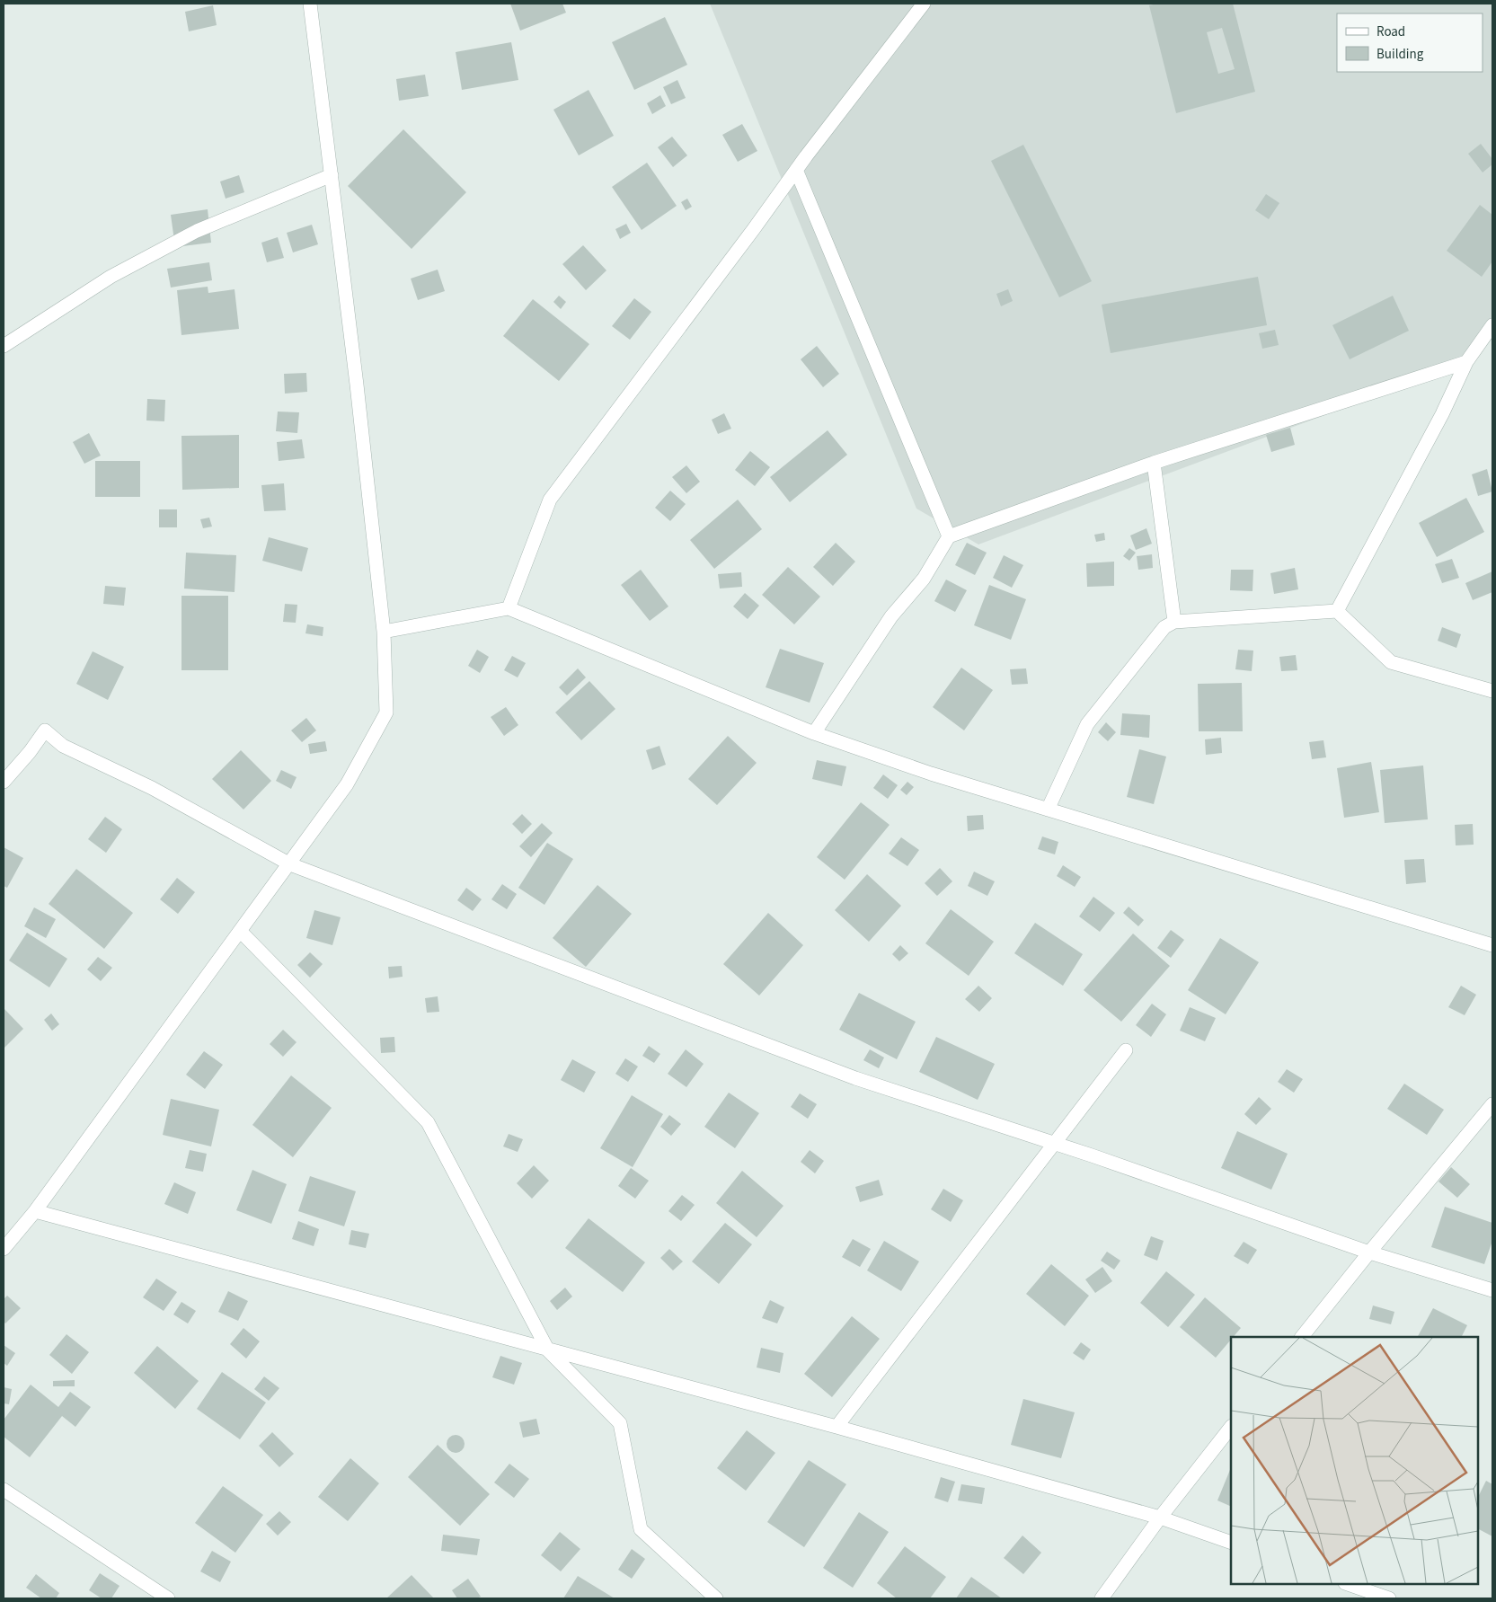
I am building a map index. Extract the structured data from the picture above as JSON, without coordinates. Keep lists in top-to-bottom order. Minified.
{"legend":["Road","Building"]}
